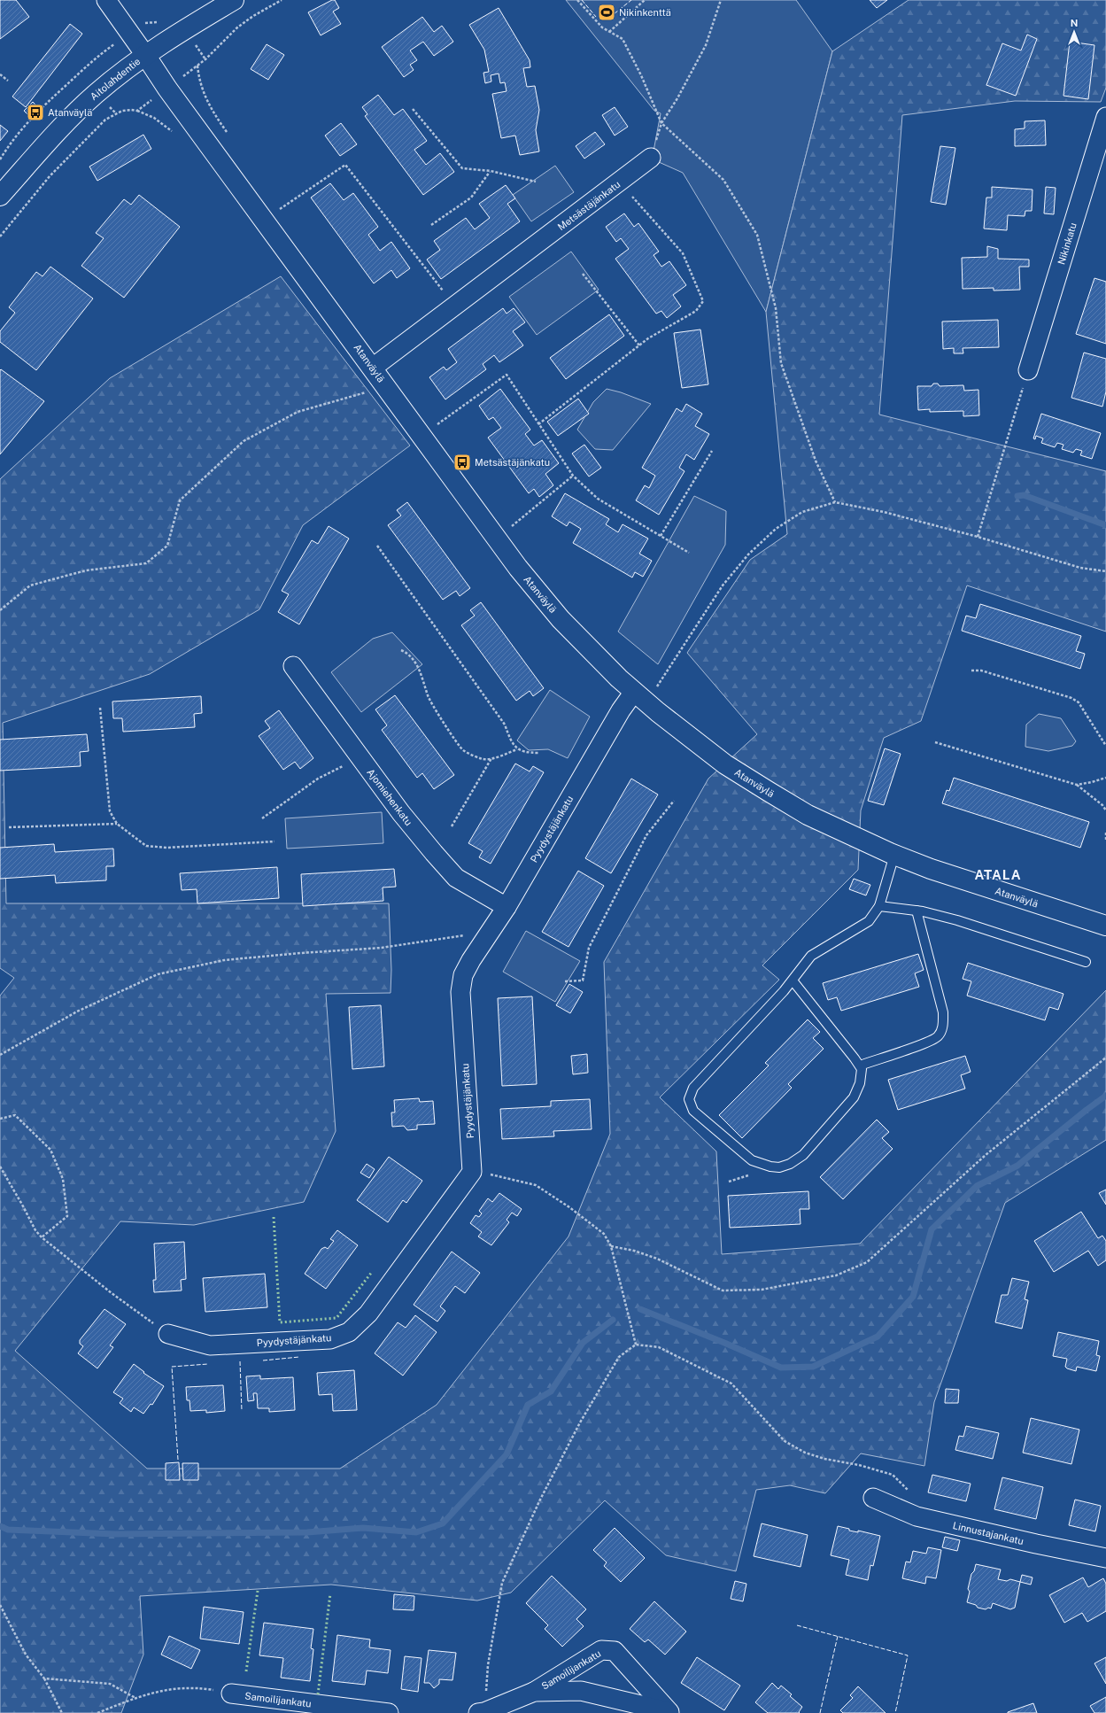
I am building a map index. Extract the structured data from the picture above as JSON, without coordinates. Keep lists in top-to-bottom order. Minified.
{"streets":{"street":["Aitolahdentie","Metsästäjänkatu","Nikinkatu","Atanväylä","Ajomiehenkatu","Pyydystäjänkatu","Linnustajankatu","Samoilijankatu"]},"crossings":[["Aitolahdentie","Atanväylä"],["Metsästäjänkatu","Atanväylä"],["Atanväylä","Pyydystäjänkatu"],["Ajomiehenkatu","Pyydystäjänkatu"]],"districts":["ATALA"],"places":{"sports":["Nikinkenttä"],"bus stop":["Atanväylä","Metsästäjänkatu"]},"north":"top"}
